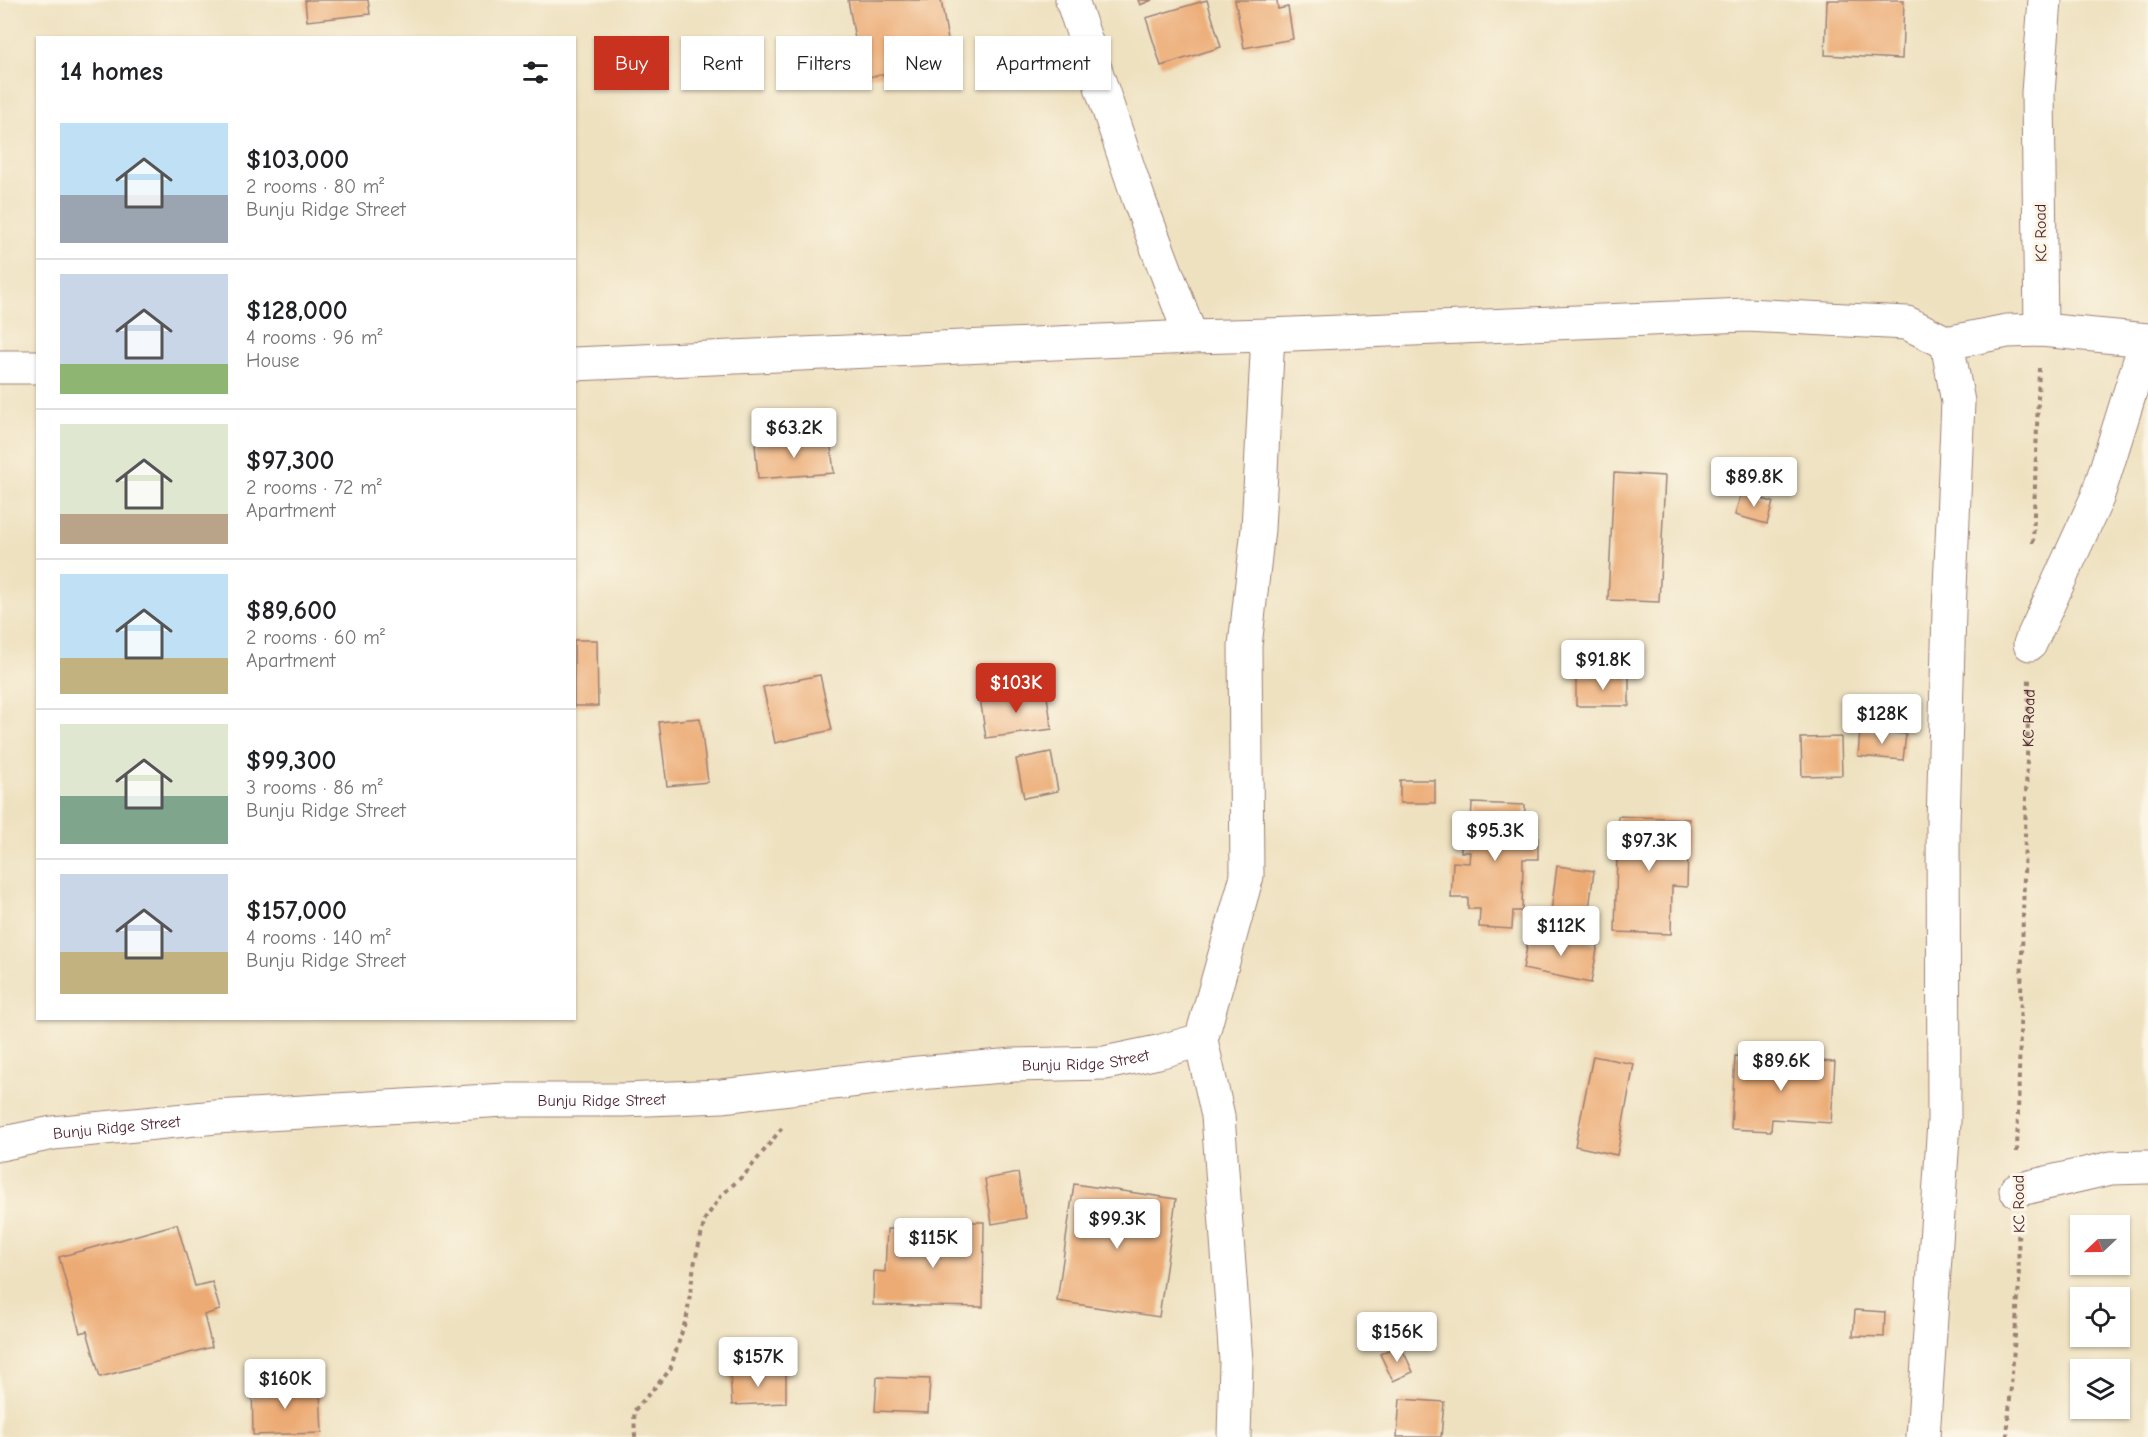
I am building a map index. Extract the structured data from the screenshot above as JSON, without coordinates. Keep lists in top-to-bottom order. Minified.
{"streets":{"street":["KC Road","Bunju Ridge Street"]},"north":"left","page":{"chip":["Buy","Rent","Filters","New","Apartment"],"heading":"14 homes","list":[{"name":"$103,000","note":"2 rooms · 80 m² · Bunju Ridge Street"},{"name":"$128,000","note":"4 rooms · 96 m² · House"},{"name":"$97,300","note":"2 rooms · 72 m² · Apartment"},{"name":"$89,600","note":"2 rooms · 60 m² · Apartment"},{"name":"$99,300","note":"3 rooms · 86 m² · Bunju Ridge Street"},{"name":"$157,000","note":"4 rooms · 140 m² · Bunju Ridge Street"}],"price":["$63.2K","$89.8K","$91.8K","$103K","$128K","$95.3K","$97.3K","$112K","$89.6K","$99.3K","$115K","$156K","$157K","$160K"]}}
